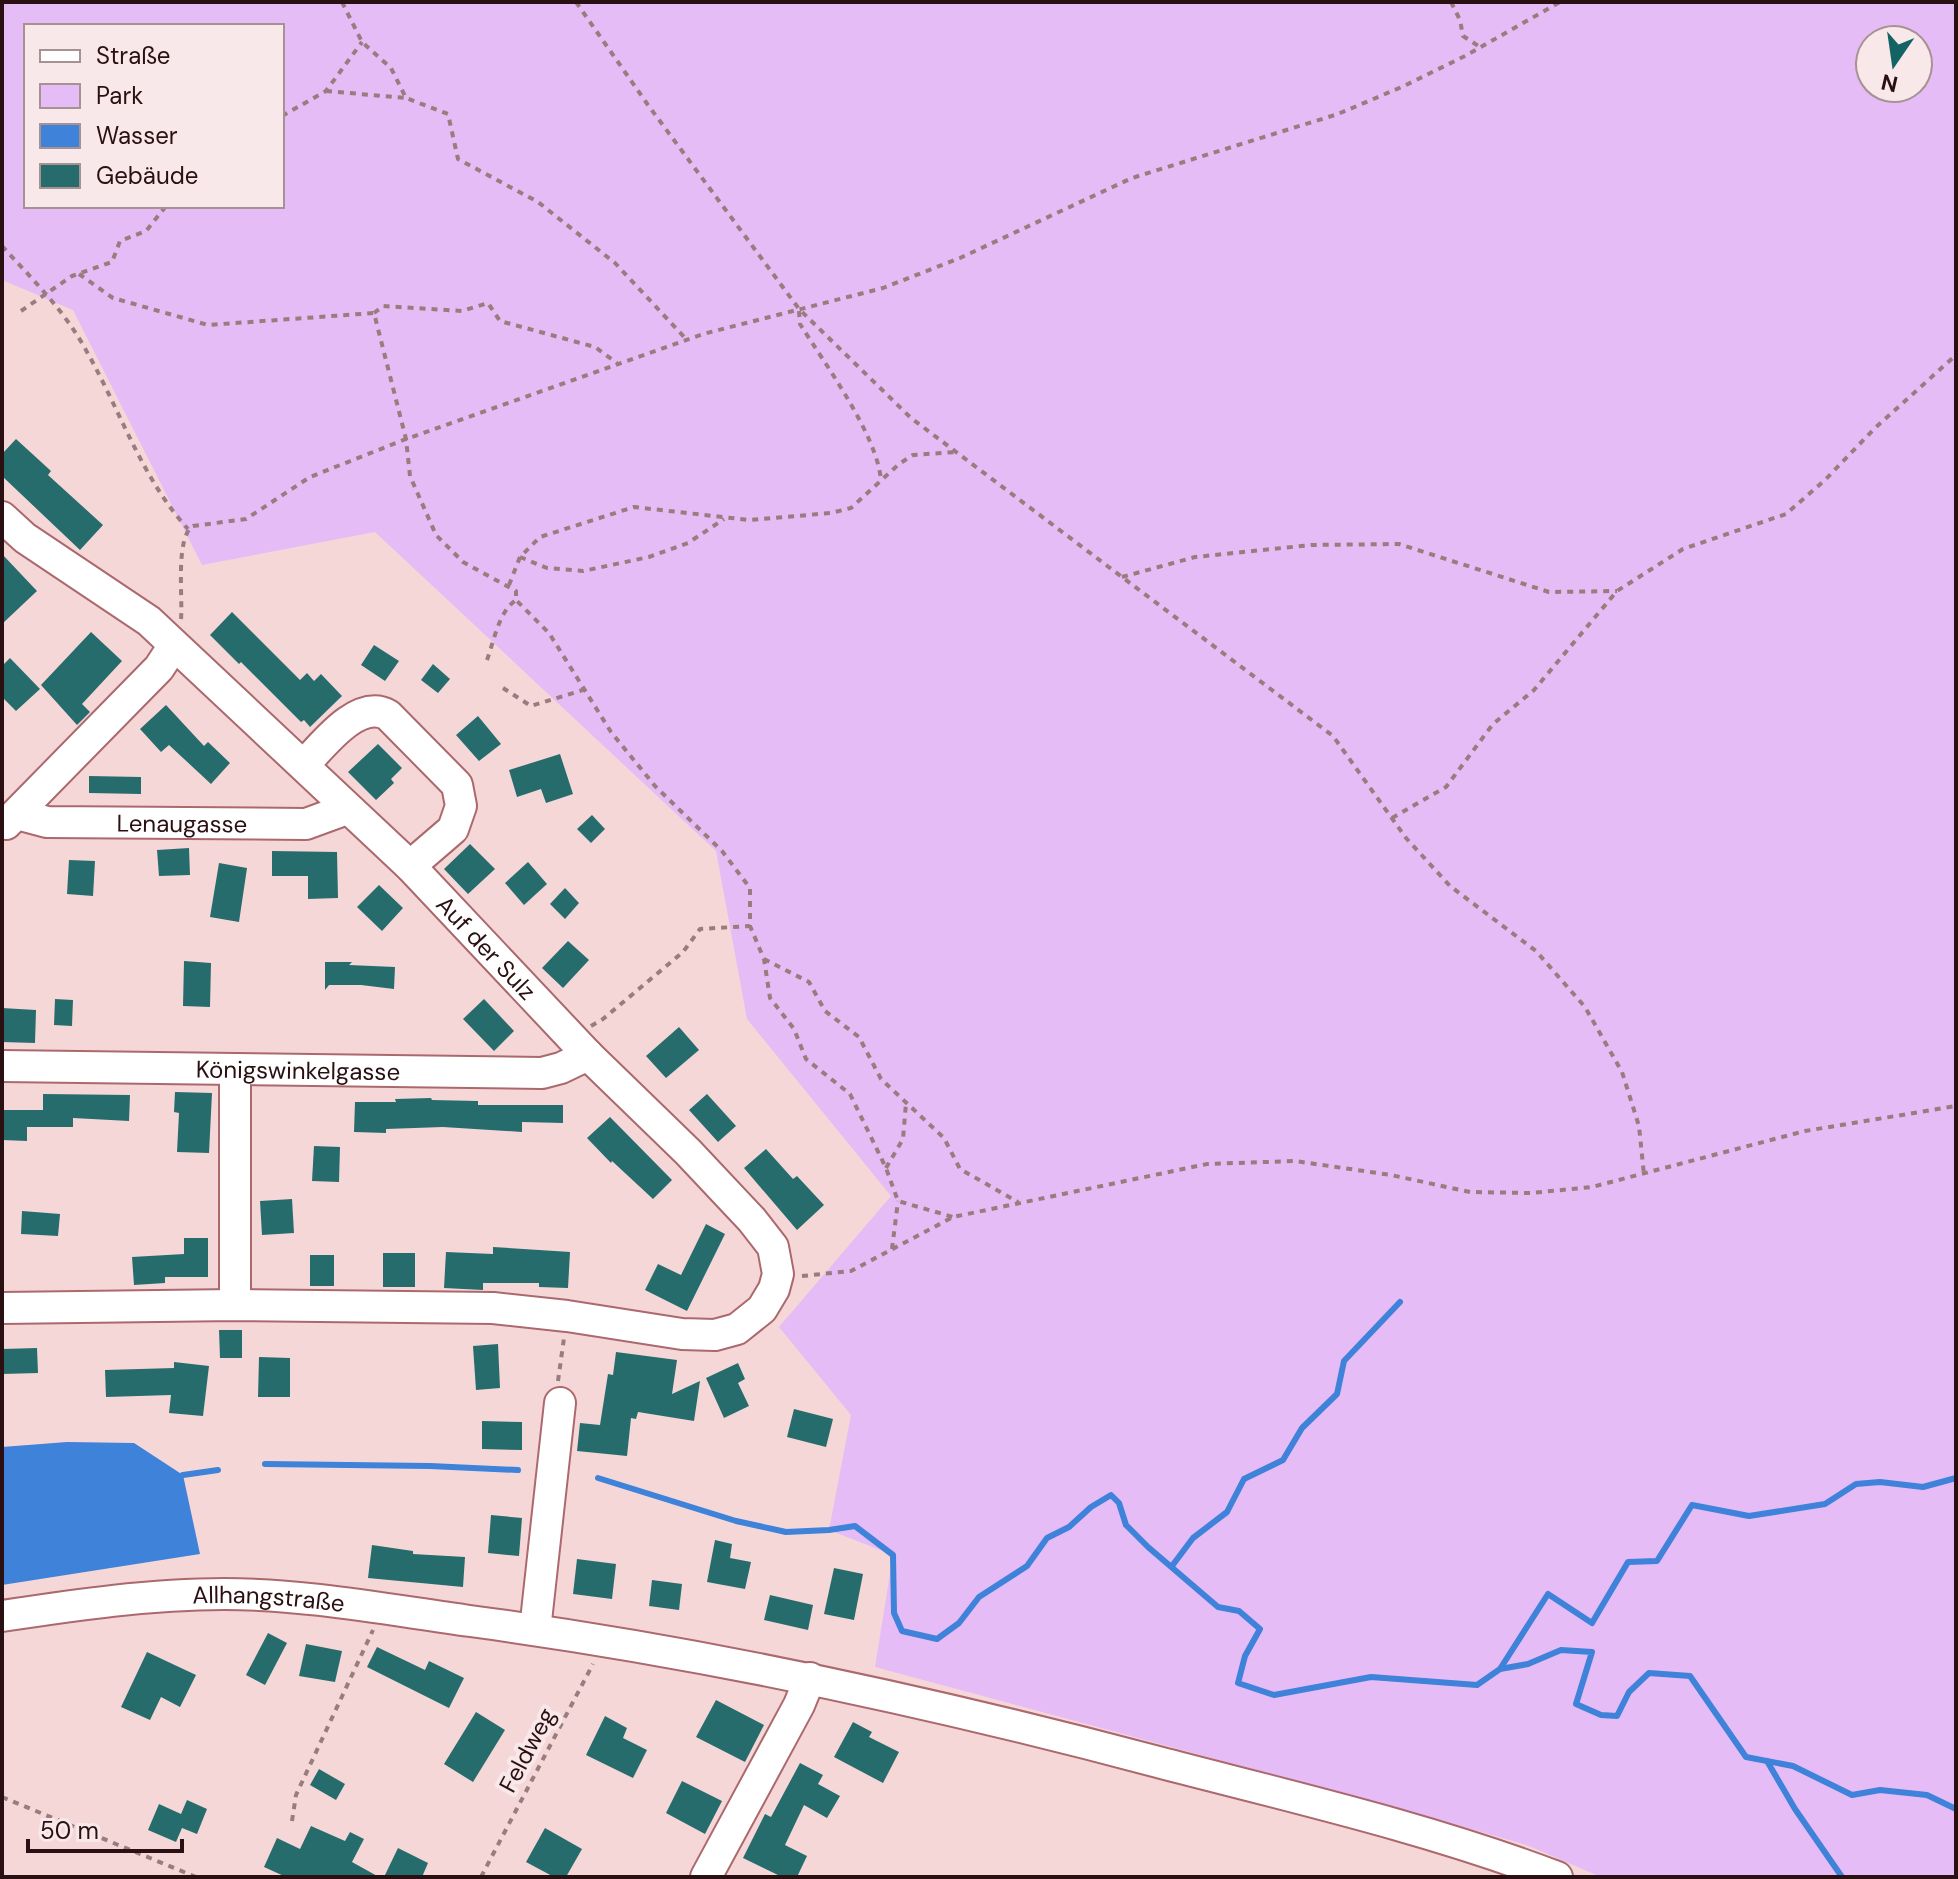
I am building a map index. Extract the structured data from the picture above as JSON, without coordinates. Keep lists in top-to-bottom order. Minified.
{"streets":{"street":["Lenaugasse","Auf der Sulz","Königswinkelgasse","Allhangstraße"],"path":["Feldweg"]},"crossings":[["Lenaugasse","Auf der Sulz"],["Auf der Sulz","Königswinkelgasse"],["Allhangstraße","Feldweg"]],"legend":["Straße","Park","Wasser","Gebäude"],"scale_bar":"50 m","north":"bottom"}
